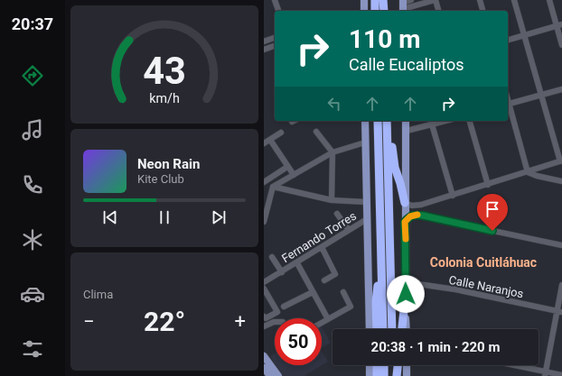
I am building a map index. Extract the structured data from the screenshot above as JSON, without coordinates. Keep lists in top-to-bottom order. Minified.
{"streets":{"street":["Fernando Torres","Calle Naranjos"]},"districts":["Colonia Cuitláhuac"],"page":{"tabs":"20:37","turn":["110 m","Calle Eucaliptos"],"song":["Neon Rain","Kite Club"],"tile":"Clima","heat":["−","22°","+"],"limit":"50","trip":"20:38 · 1 min · 220 m","gauge":["43","km/h"]}}
